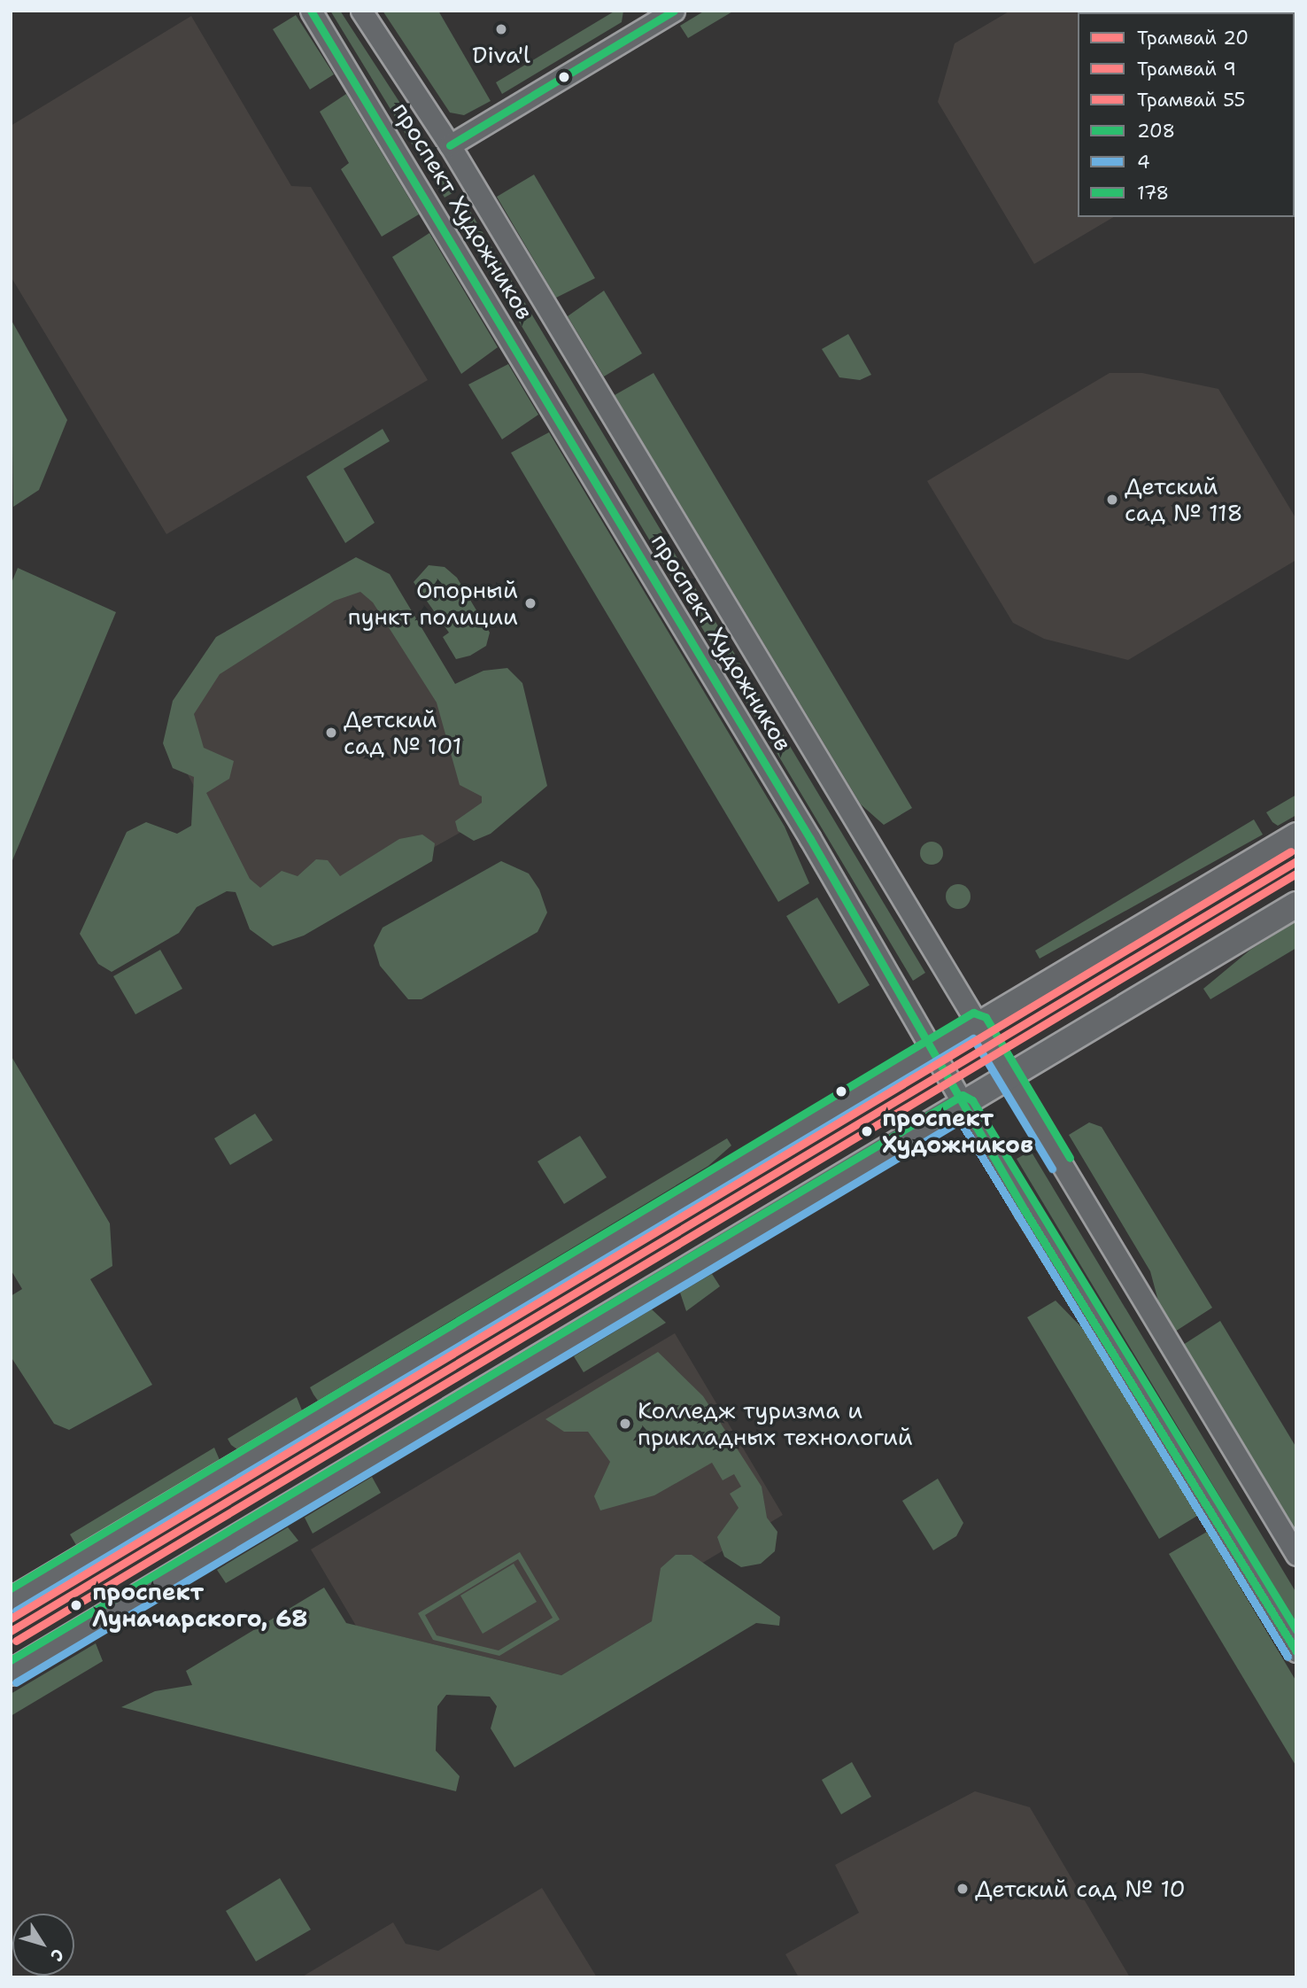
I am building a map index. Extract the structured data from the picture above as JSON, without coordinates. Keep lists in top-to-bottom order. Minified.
{"streets":{"street":["проспект Художников"]},"places":["Diva'l","Детский сад № 118","Опорный пункт полиции","Детский сад № 101","проспект Художников","Колледж туризма и прикладных технологий","проспект Луначарского, 68","Детский сад № 10"],"lines":["transit line 208","tram line 55","tram line 20","tram line 9","transit line 178","transit line 4"],"legend":["Трамвай 20","Трамвай 9","Трамвай 55","208","4","178"],"north":"bottom right"}
